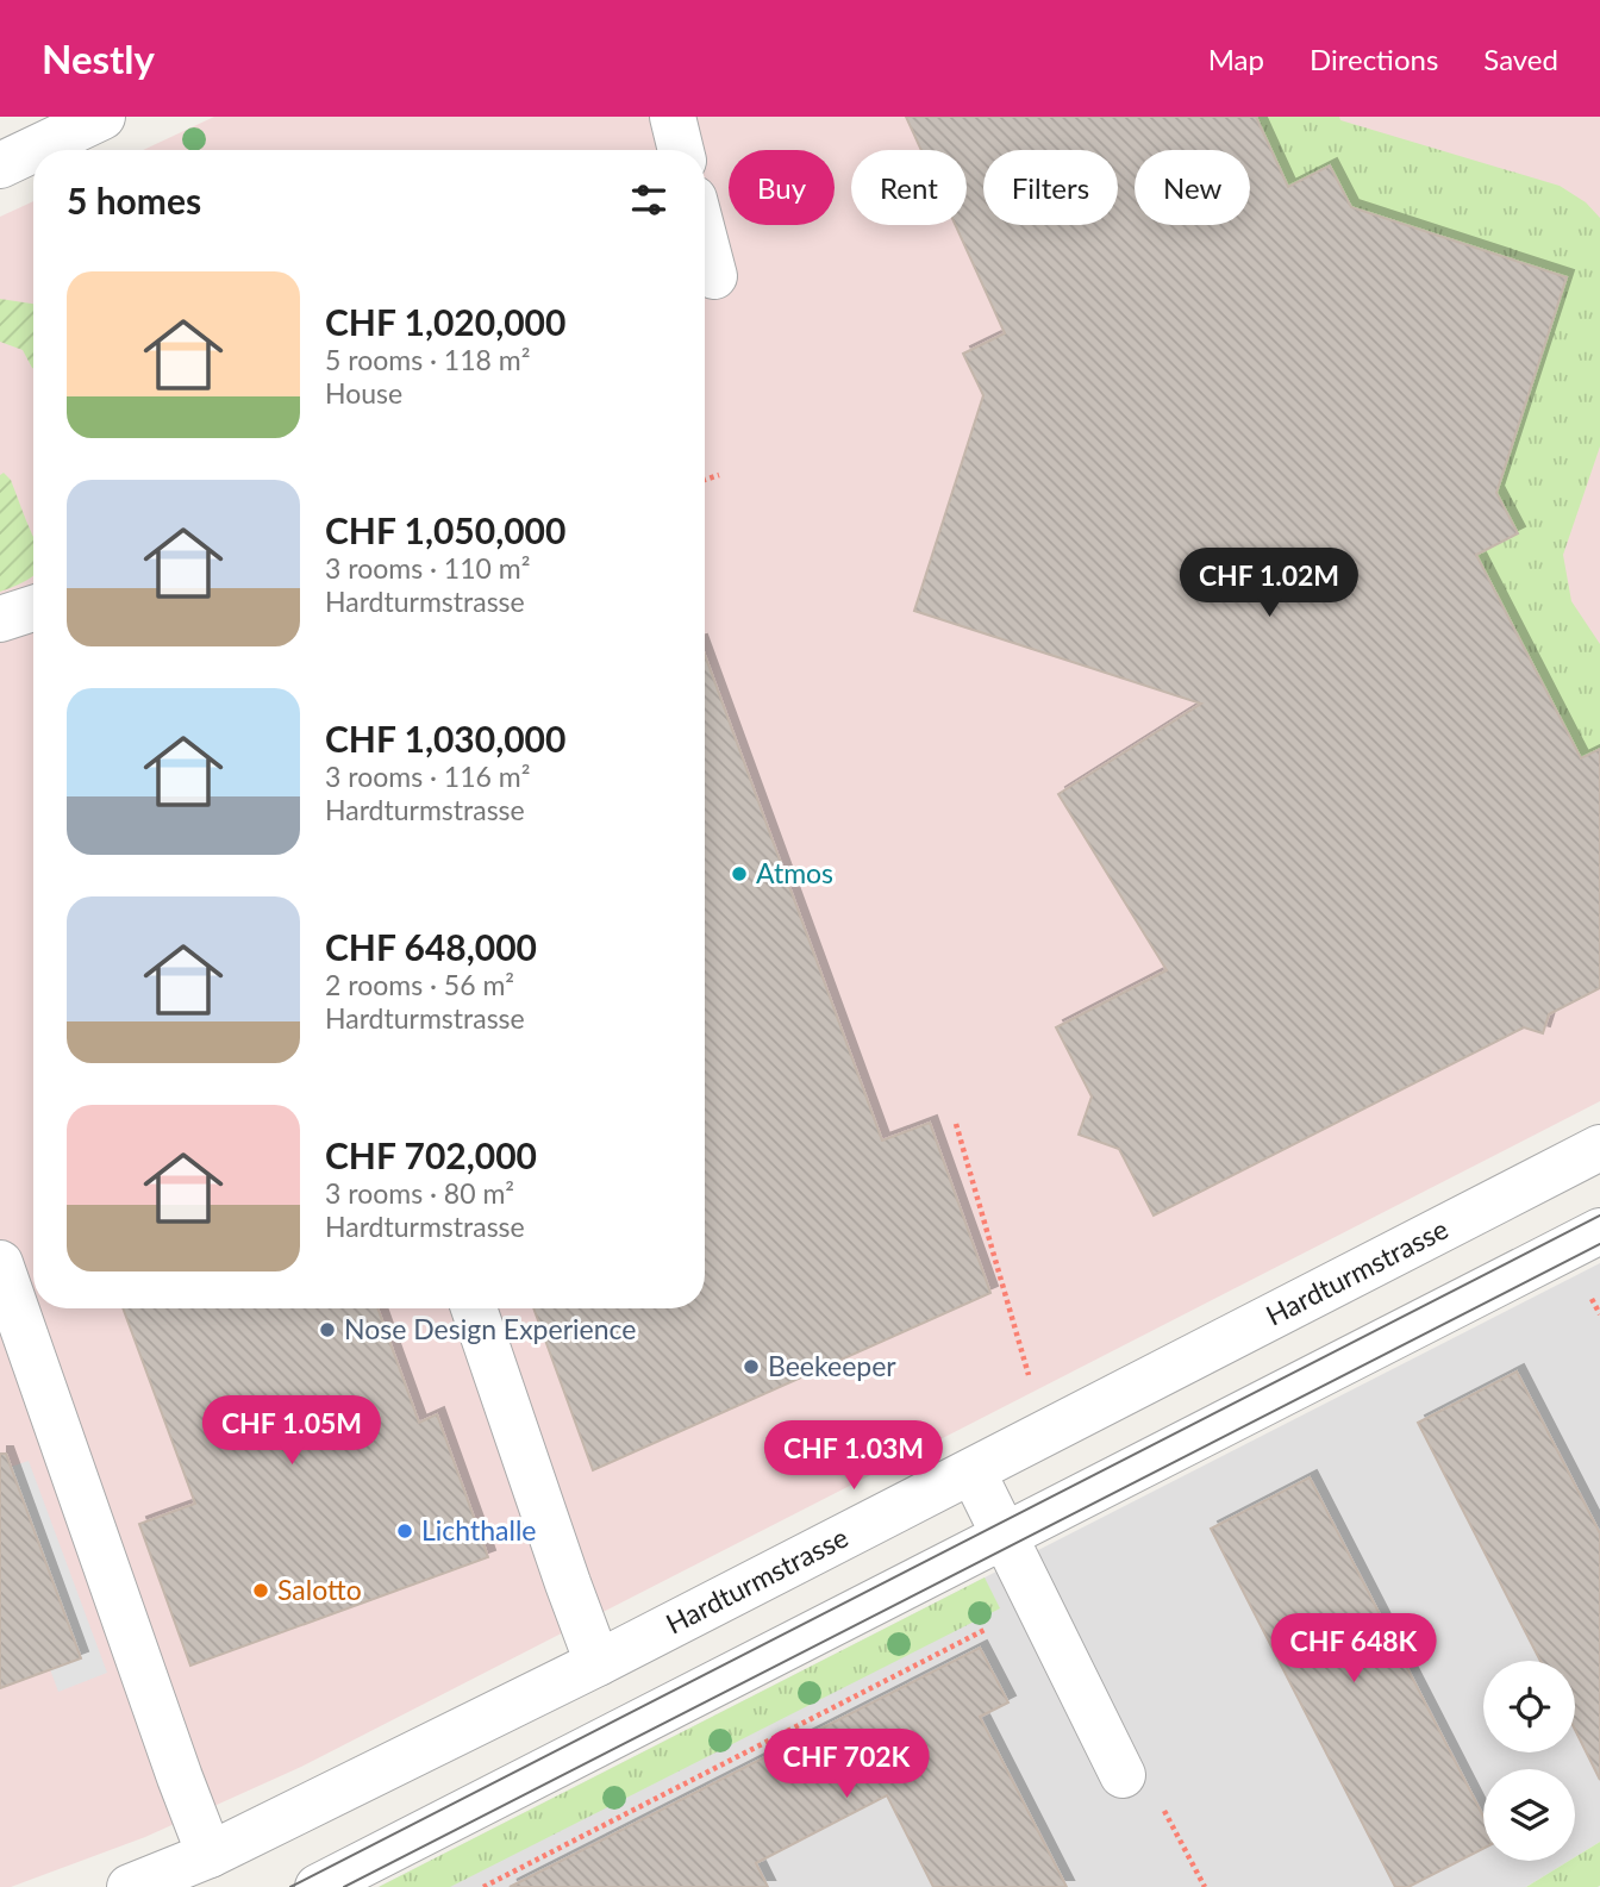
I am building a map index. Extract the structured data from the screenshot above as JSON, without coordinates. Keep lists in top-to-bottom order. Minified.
{"streets":{"street":["Hardturmstrasse"]},"places":["Atmos","Nose Design Experience","Beekeeper","Lichthalle","Salotto"],"page":{"header":"Nestly","nav":["Map","Directions","Saved"],"chip":["Buy","Rent","Filters","New"],"heading":"5 homes","list":[{"name":"CHF 1,020,000","note":"5 rooms · 118 m² · House"},{"name":"CHF 1,050,000","note":"3 rooms · 110 m² · Hardturmstrasse"},{"name":"CHF 1,030,000","note":"3 rooms · 116 m² · Hardturmstrasse"},{"name":"CHF 648,000","note":"2 rooms · 56 m² · Hardturmstrasse"},{"name":"CHF 702,000","note":"3 rooms · 80 m² · Hardturmstrasse"}],"price":["CHF 1.02M","CHF 1.05M","CHF 1.03M","CHF 648K","CHF 702K"]}}
